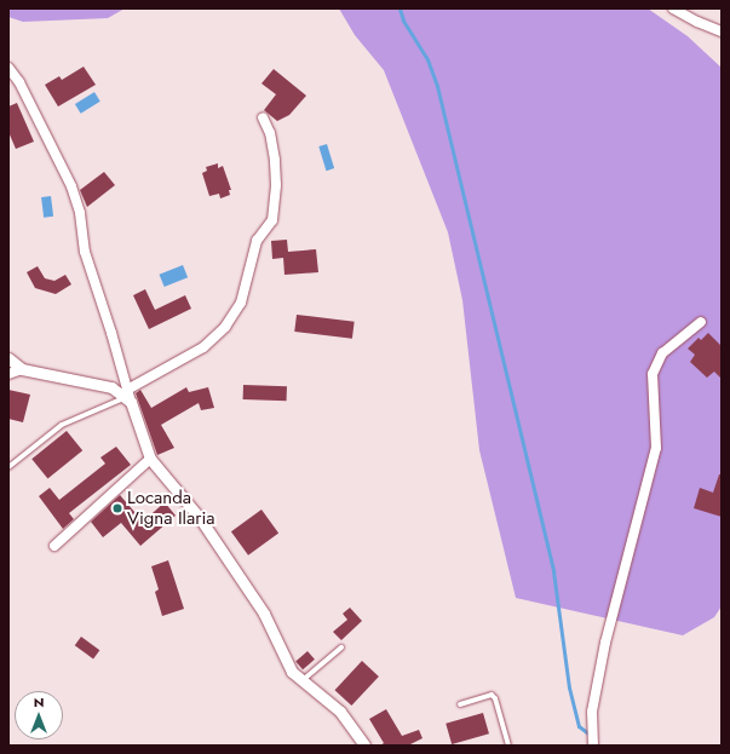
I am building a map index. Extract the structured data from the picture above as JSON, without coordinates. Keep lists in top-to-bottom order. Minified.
{"places":["Locanda Vigna Ilaria"],"north":"top"}
